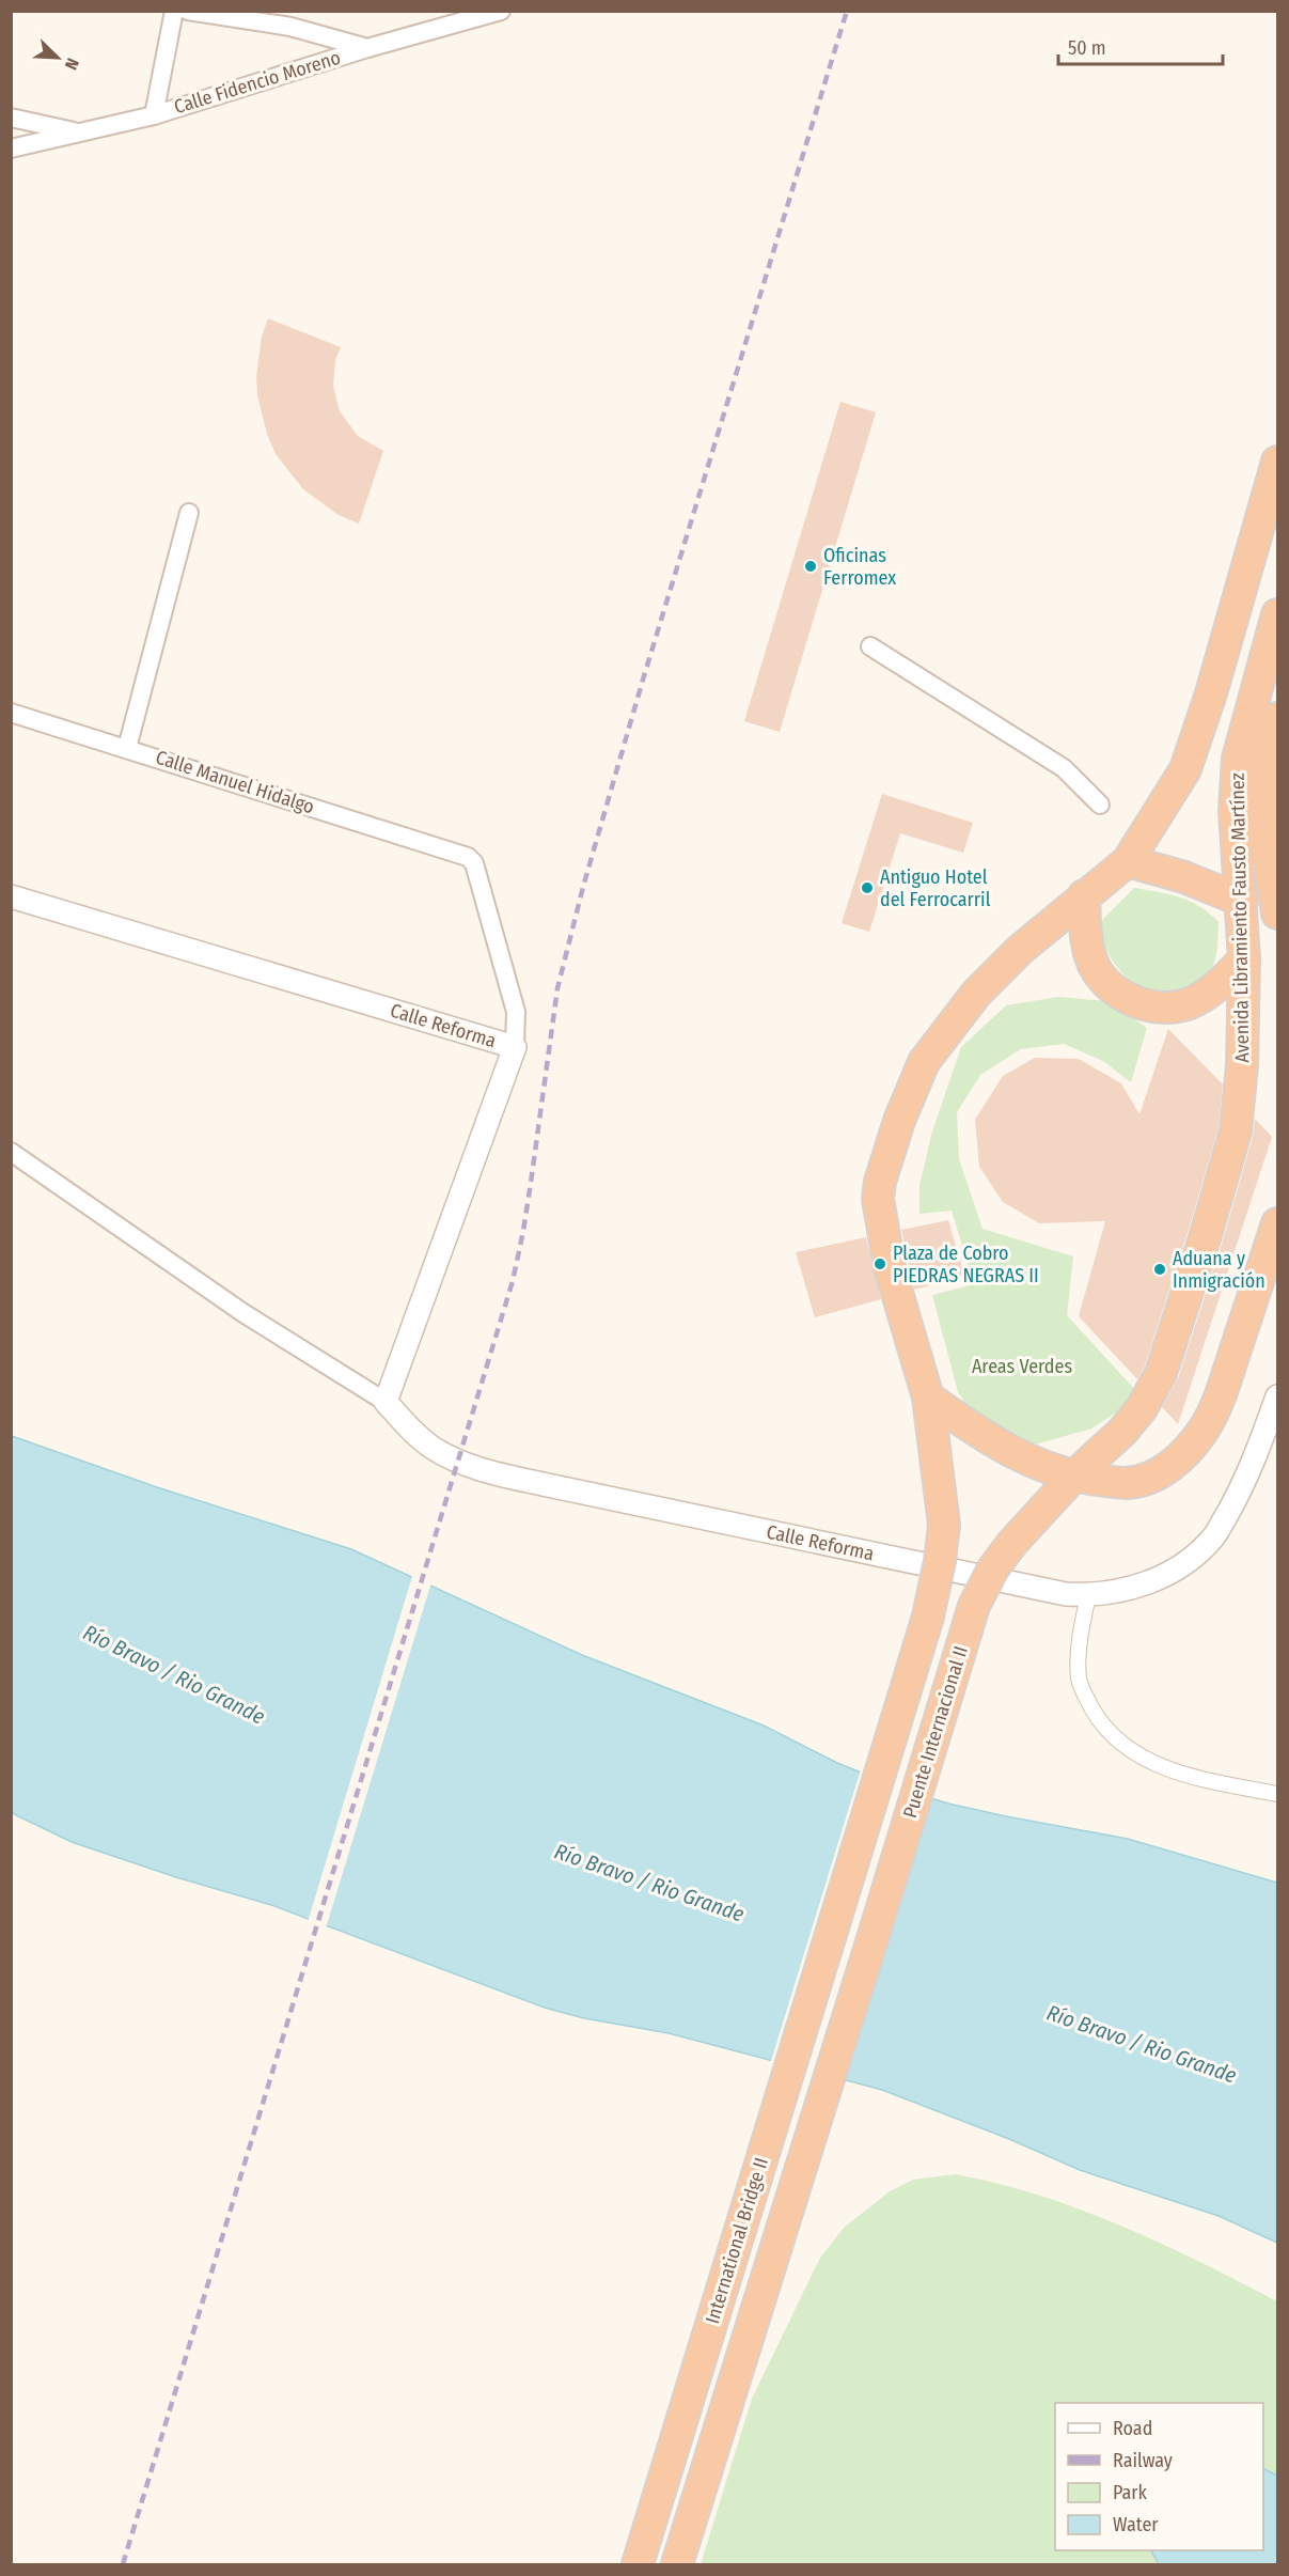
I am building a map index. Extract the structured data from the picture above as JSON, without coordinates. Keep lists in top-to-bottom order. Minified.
{"streets":{"highway":["Avenida Libramiento Fausto Martínez","Puente Internacional II","International Bridge II"],"street":["Calle Fidencio Moreno","Calle Manuel Hidalgo","Calle Reforma"]},"crossings":[["Calle Manuel Hidalgo","Calle Reforma"],["Avenida Libramiento Fausto Martínez","Puente Internacional II"],["Puente Internacional II","International Bridge II"]],"water":["Río Bravo / Rio Grande"],"parks":["Areas Verdes"],"places":["Oficinas Ferromex","Antiguo Hotel del Ferrocarril","Plaza de Cobro PIEDRAS NEGRAS II","Aduana y Inmigración"],"legend":["Road","Railway","Park","Water"],"scale_bar":"50 m","north":"bottom right"}
